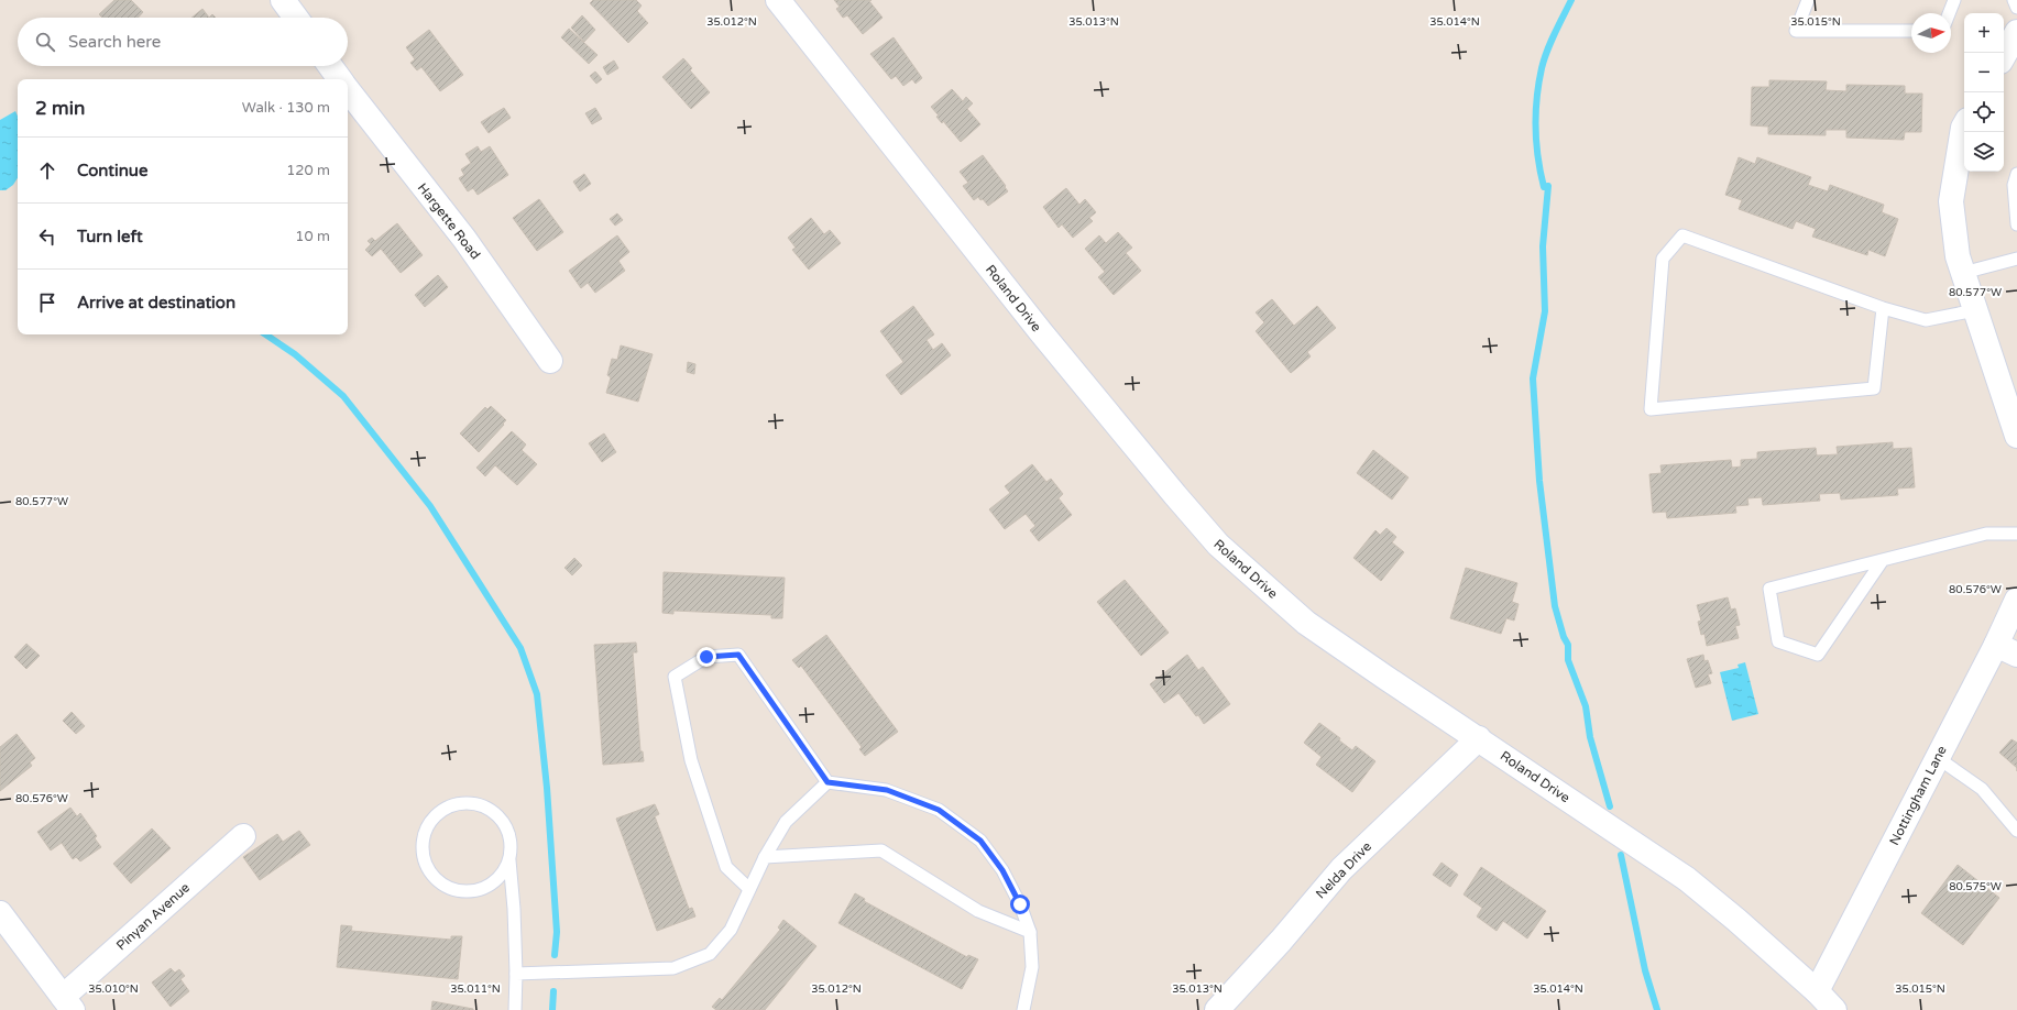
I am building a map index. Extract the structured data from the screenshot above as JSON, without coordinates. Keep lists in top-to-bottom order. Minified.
{"streets":{"street":["Hargette Road","Roland Drive","Nottingham Lane","Nelda Drive","Pinyan Avenue"]},"crossings":[["Roland Drive","Nottingham Lane"],["Roland Drive","Nelda Drive"]],"north":"right","page":{"map_buttons":["+","−"],"search":"Search here","heading":["2 min","Walk · 130 m"],"list":[["Continue","120 m"],["Turn left","10 m"],"Arrive at destination"]},"coordinates":["35.012°N","35.013°N","35.014°N","35.015°N","80.577°W","80.576°W","80.575°W","35.010°N","35.011°N"]}
